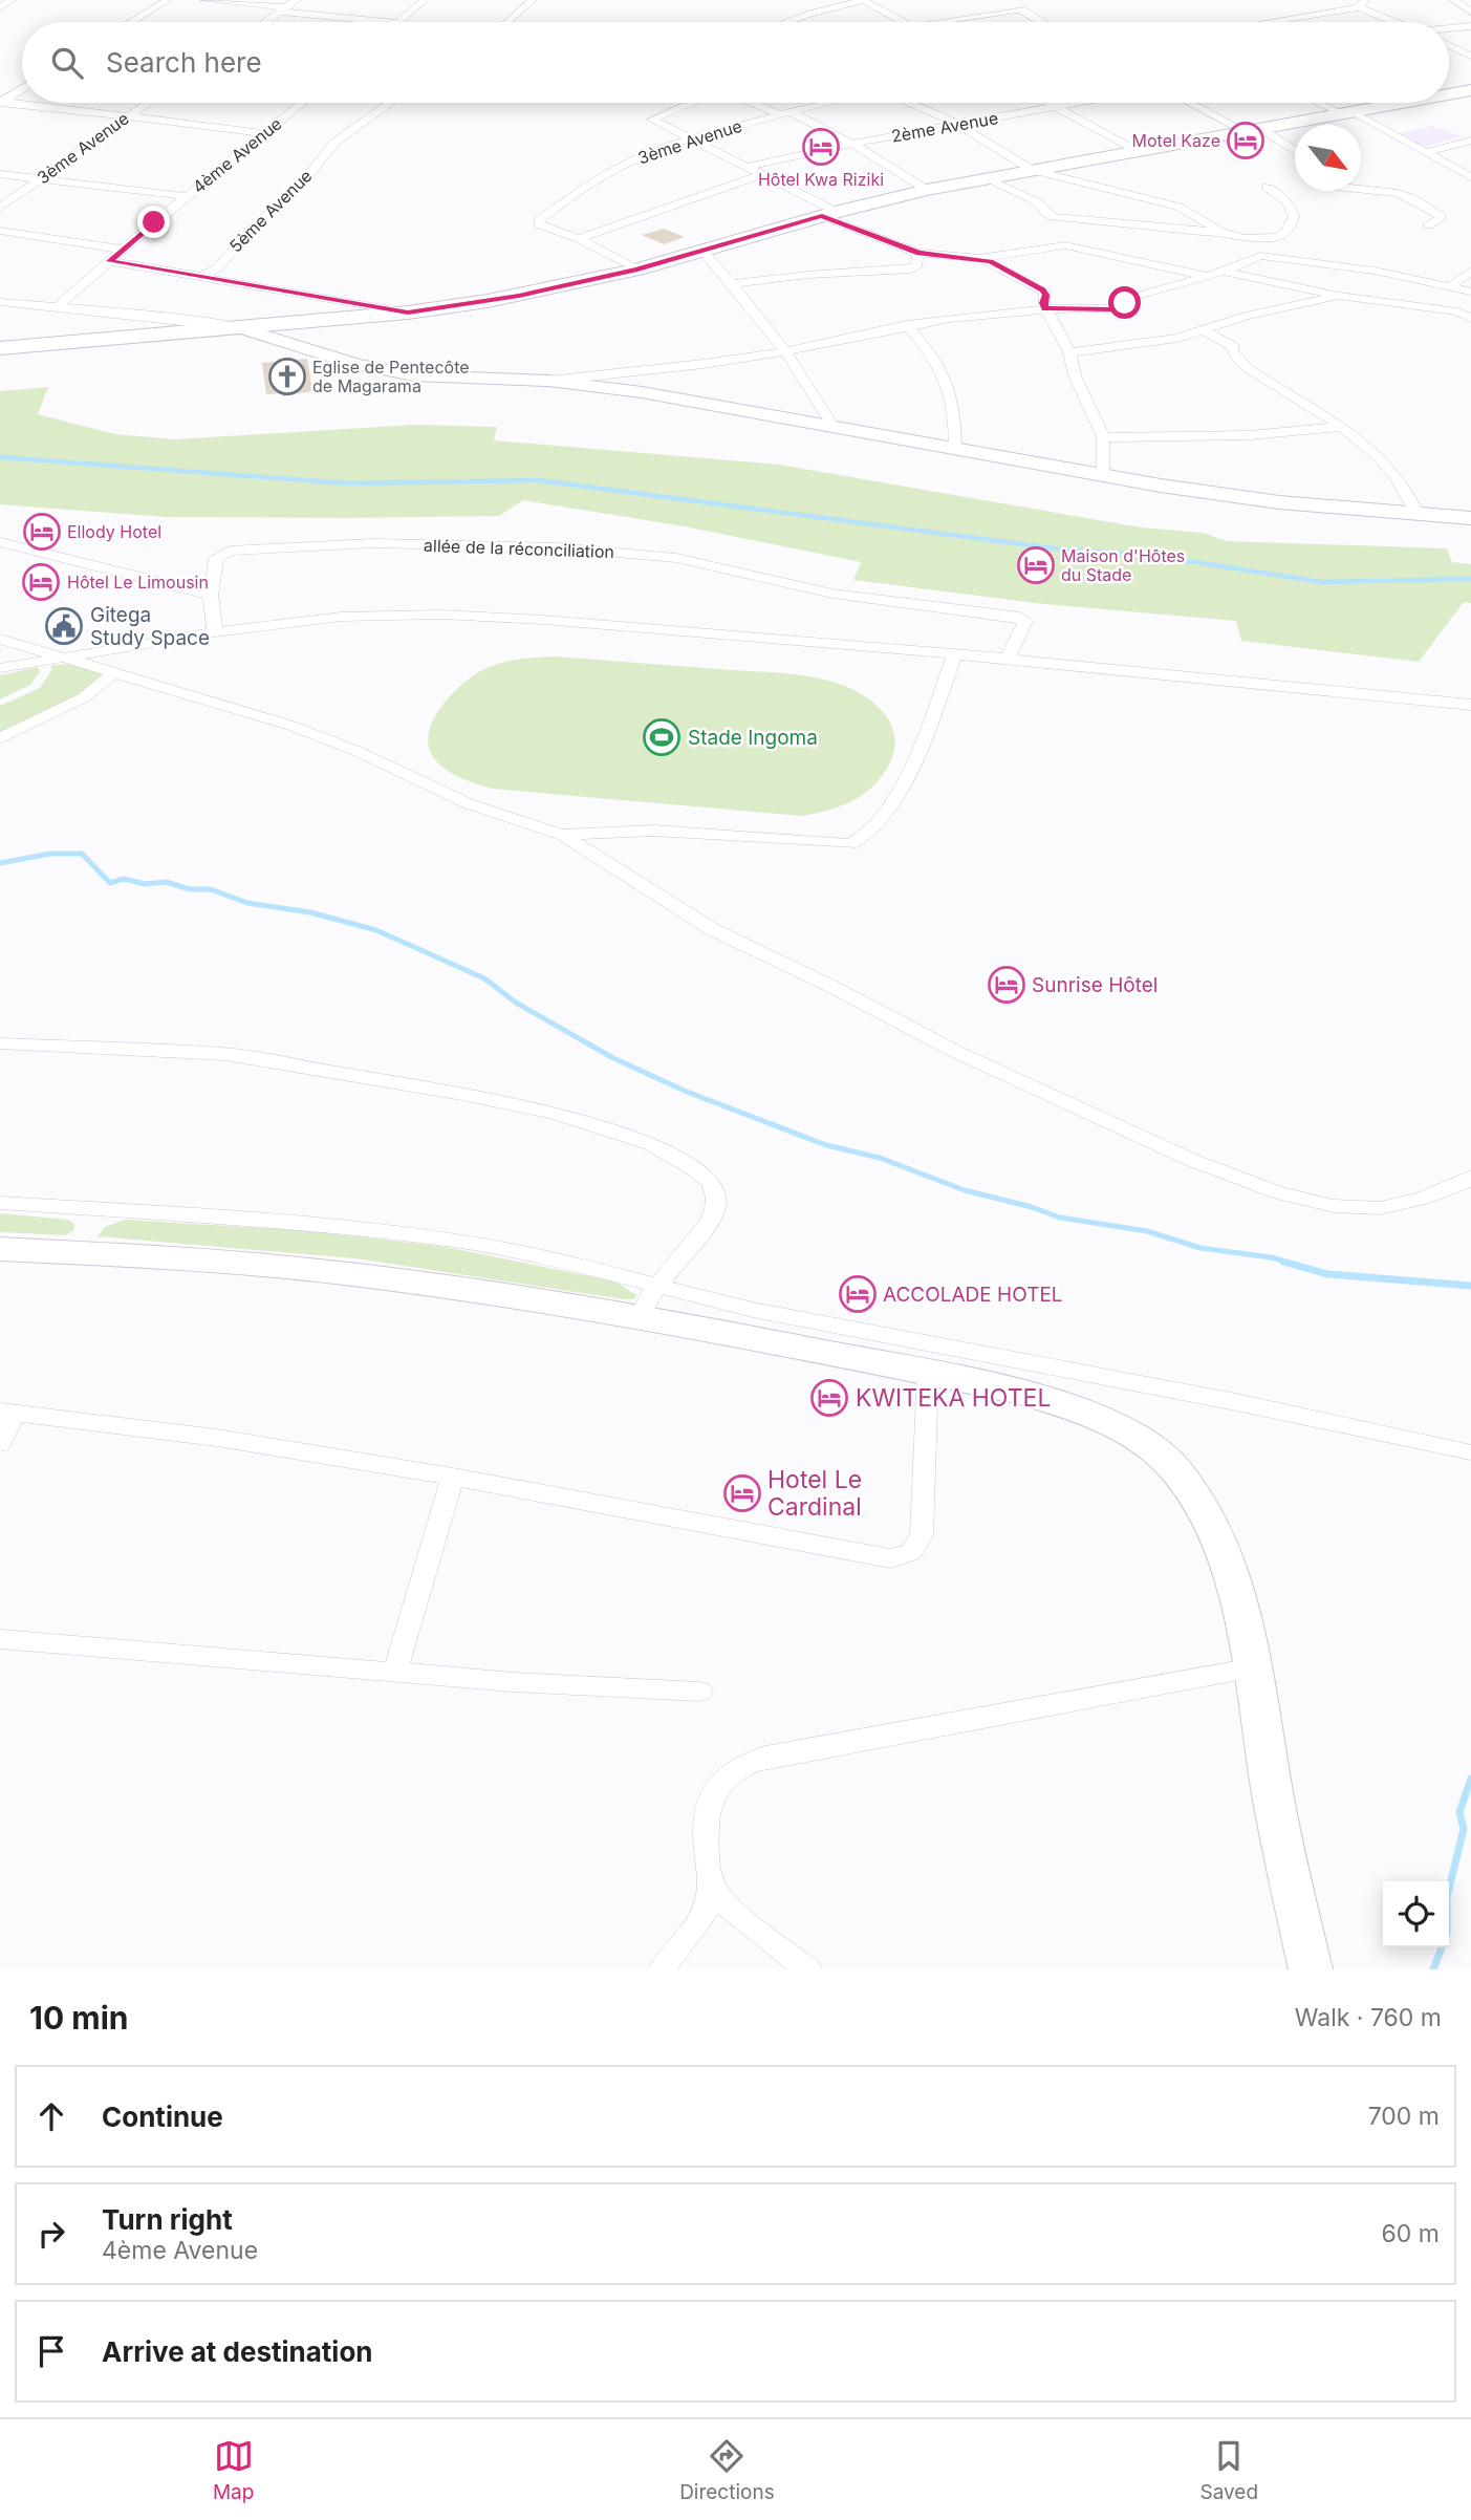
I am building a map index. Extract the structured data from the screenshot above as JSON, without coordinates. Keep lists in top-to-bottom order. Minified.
{"streets":{"street":["2ème Avenue","3ème Avenue","4ème Avenue","5ème Avenue","allée de la réconciliation"]},"places":{"hotel":["Motel Kaze","Hôtel Kwa Riziki","Ellody Hotel","Maison d'Hôtes du Stade","Hôtel Le Limousin","Sunrise Hôtel","ACCOLADE HOTEL","KWITEKA HOTEL","Hotel Le Cardinal"],"church":["Eglise de Pentecôte de Magarama"],"public building":["Gitega Study Space"],"sports":["Stade Ingoma"]},"north":"bottom right","page":{"search":"Search here","heading":["10 min","Walk · 760 m"],"list":[["Continue","700 m"],["Turn right","4ème Avenue","60 m"],"Arrive at destination"],"nav":["Map","Directions","Saved"]}}
